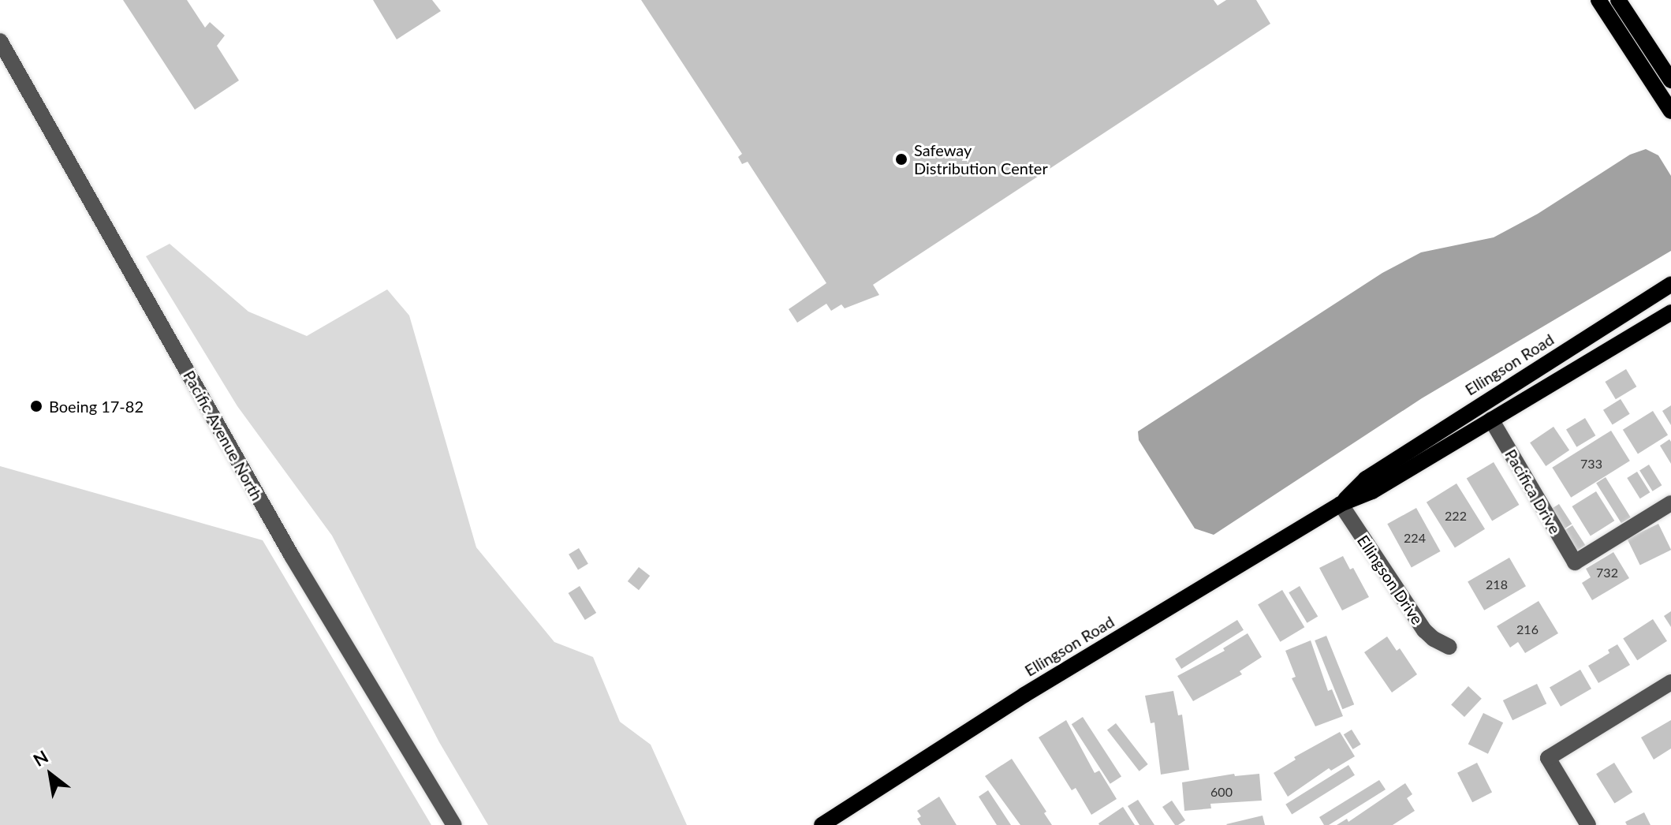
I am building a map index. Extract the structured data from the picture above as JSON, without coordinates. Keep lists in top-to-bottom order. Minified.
{"streets":{"main road":["Ellingson Road"],"street":["Pacific Avenue North","Pacifica Drive","Ellingson Drive"]},"crossings":[["Ellingson Road","Pacifica Drive"],["Ellingson Road","Ellingson Drive"]],"places":["Safeway Distribution Center","Boeing 17-82"],"house_numbers":["733","222","224","732","218","216","600"],"north":"top left"}
